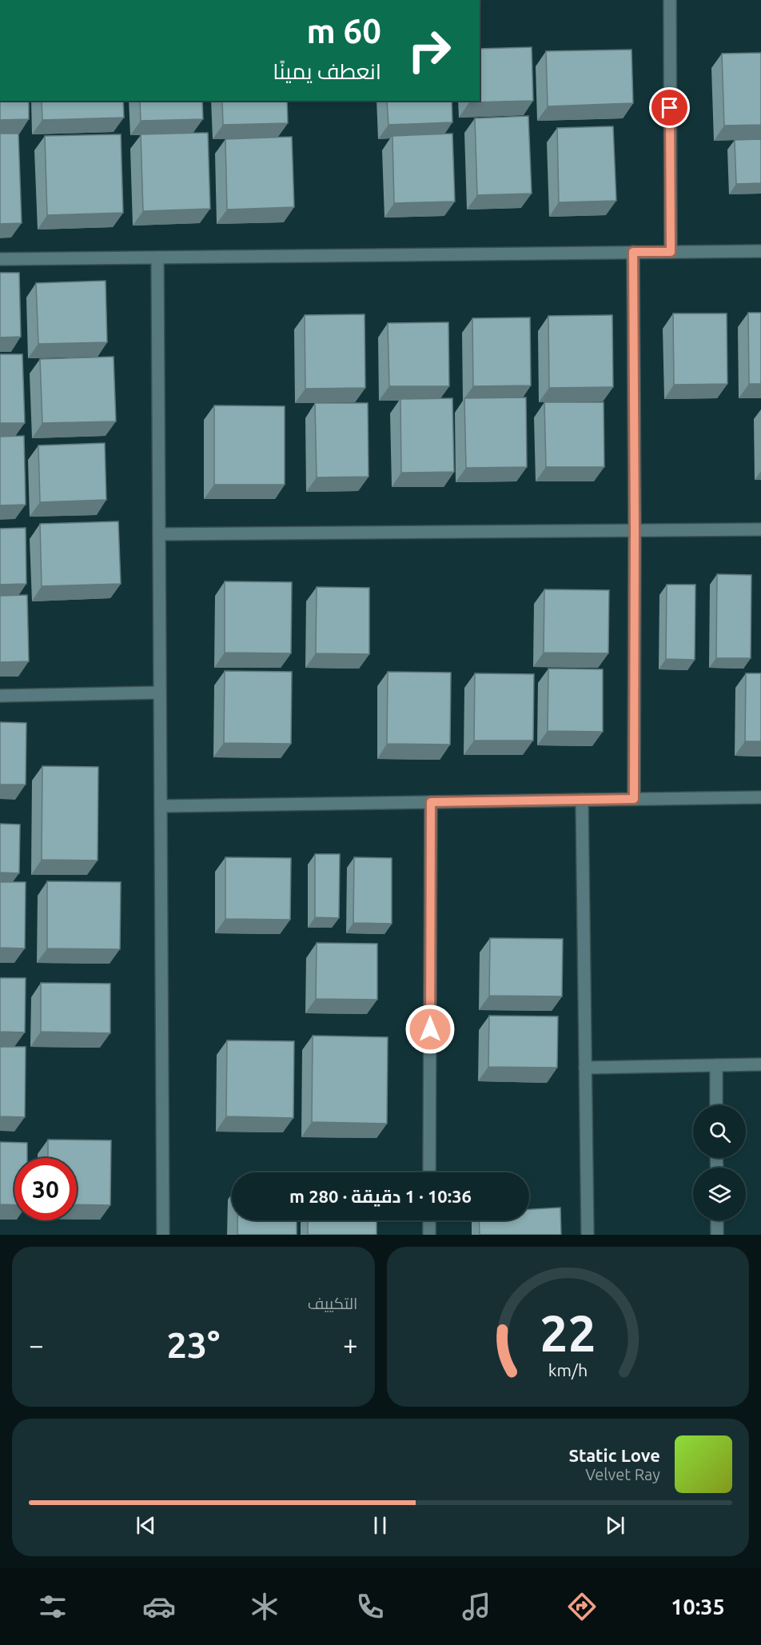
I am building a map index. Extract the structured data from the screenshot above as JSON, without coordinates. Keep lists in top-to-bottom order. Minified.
{"page":{"turn":["60 m","انعطف يمينًا"],"limit":"30","trip":"10:36 · 1 دقيقة · 280 m","tile":"التكييف","heat":["−","23°","+"],"song":["Static Love","Velvet Ray"],"tabs":"10:35","gauge":["22","km/h"]}}
